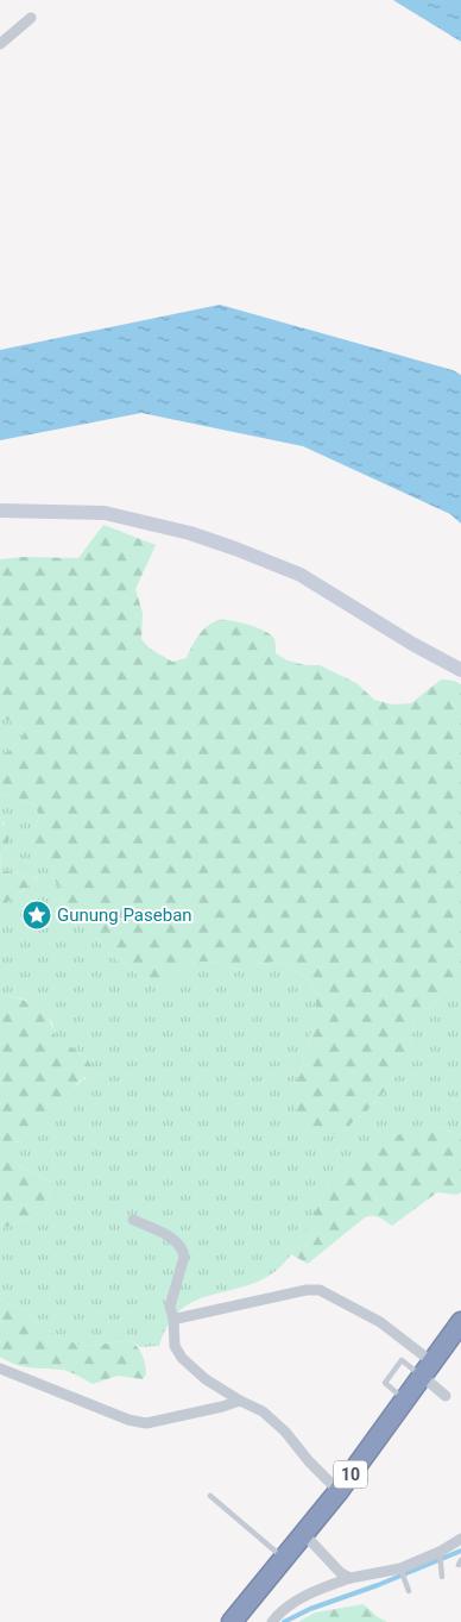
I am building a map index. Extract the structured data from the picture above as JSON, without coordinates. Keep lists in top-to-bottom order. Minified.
{"streets":{"highway":["10"]},"places":{"place":["Gunung Paseban"]}}
